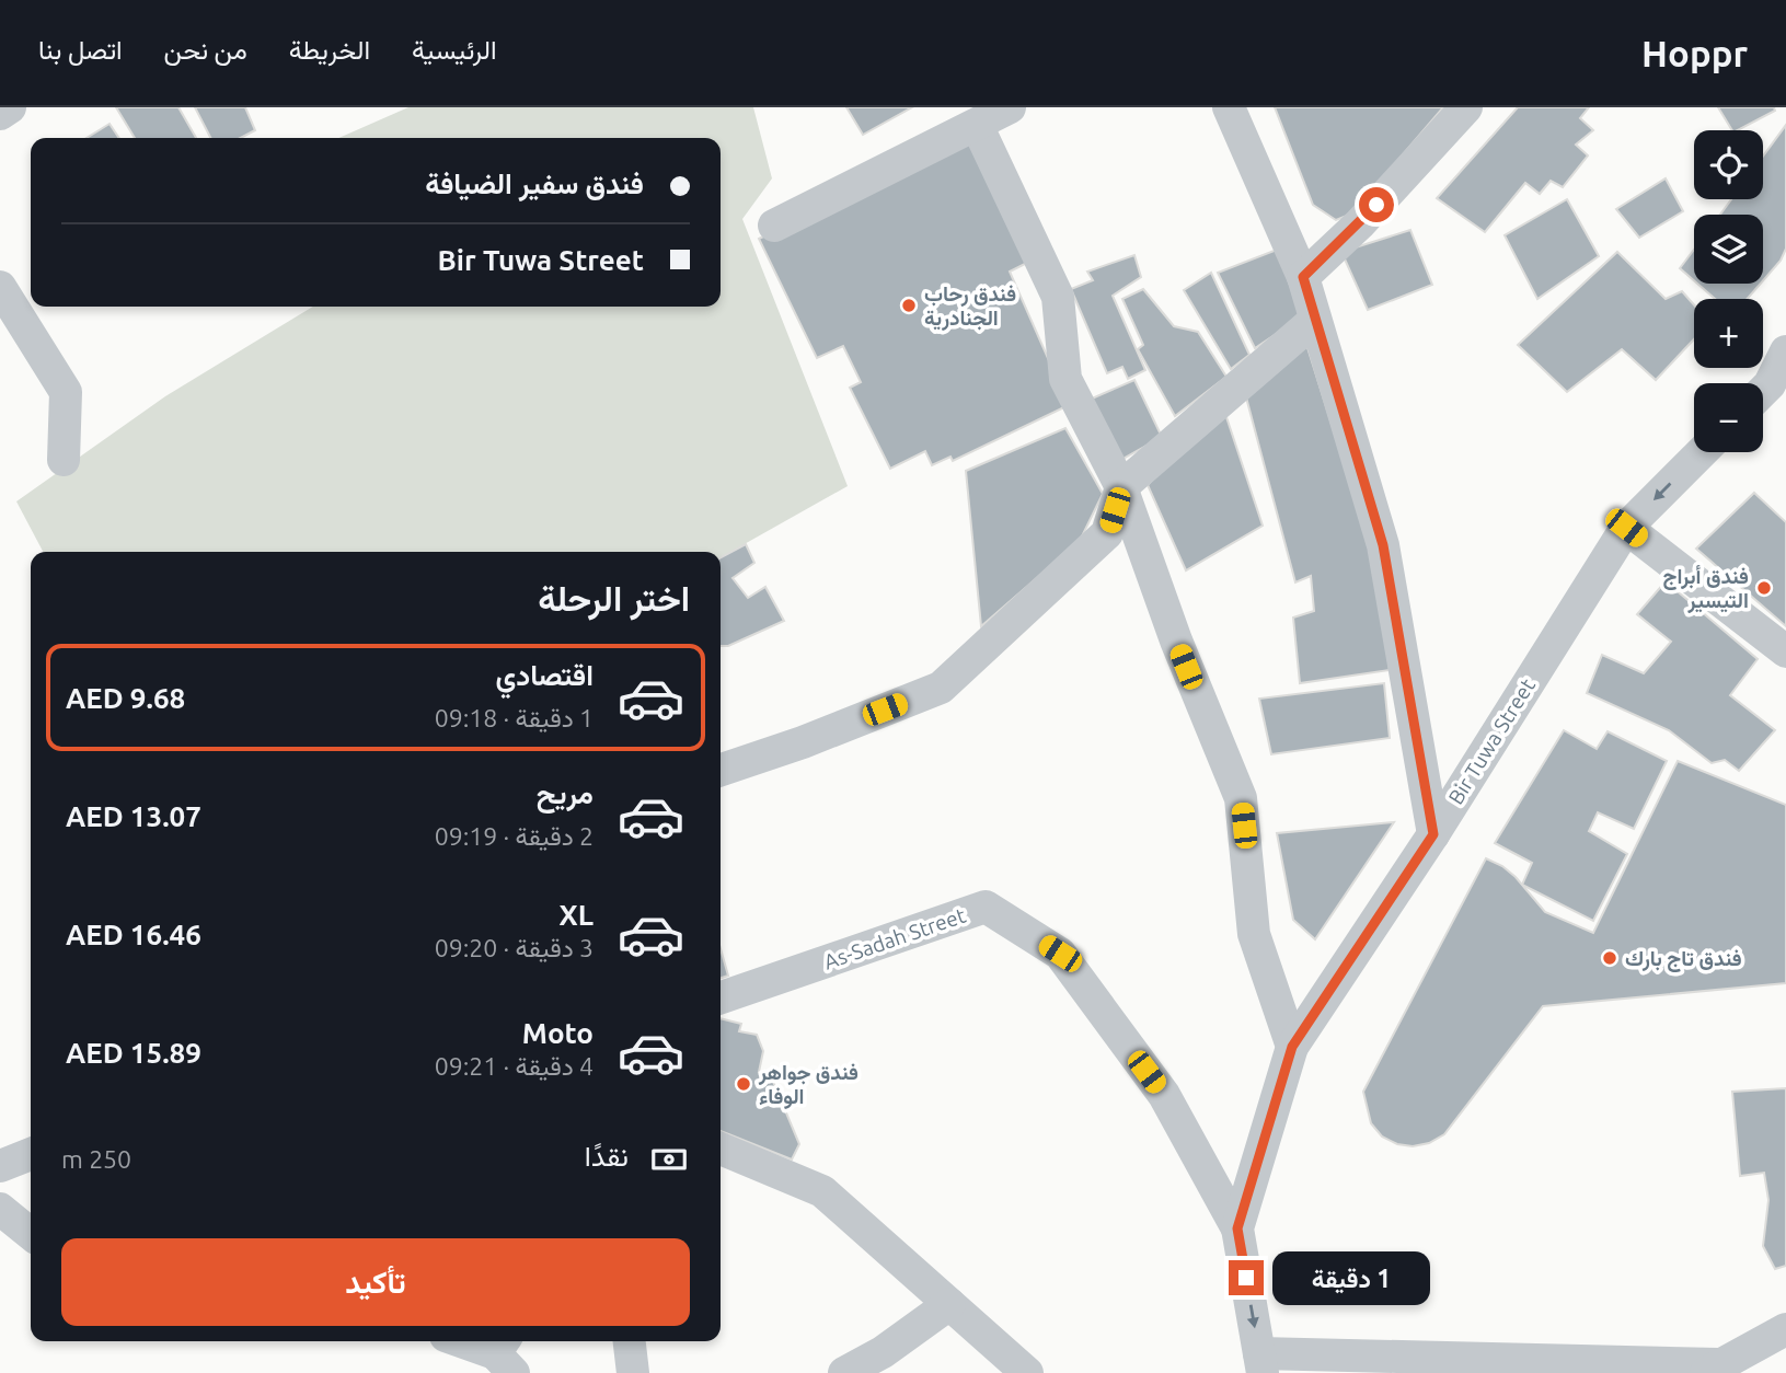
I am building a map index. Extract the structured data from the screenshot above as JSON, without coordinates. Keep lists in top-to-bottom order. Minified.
{"streets":{"street":["Bir Tuwa Street","As-Sadah Street"]},"crossings":[["Bir Tuwa Street","As-Sadah Street"]],"places":["فندق رحاب الجنادرية","فندق أبراج التيسير","فندق تاج بارك","فندق جواهر الوفاء"],"page":{"header":"Hoppr","nav":["الرئيسية","الخريطة","من نحن","اتصل بنا"],"map_buttons":["+","−"],"banner":["فندق سفير الضيافة","Bir Tuwa Street"],"heading":"اختر الرحلة","list":[{"name":"اقتصادي","note":"1 دقيقة · 09:18","value":"AED 9.68"},{"name":"مريح","note":"2 دقيقة · 09:19","value":"AED 13.07"},{"name":"XL","note":"3 دقيقة · 09:20","value":"AED 16.46"},{"name":"Moto","note":"4 دقيقة · 09:21","value":"AED 15.89"}],"pay":["نقدًا","250 m"],"buttons":"تأكيد","bubble":"1 دقيقة"}}
